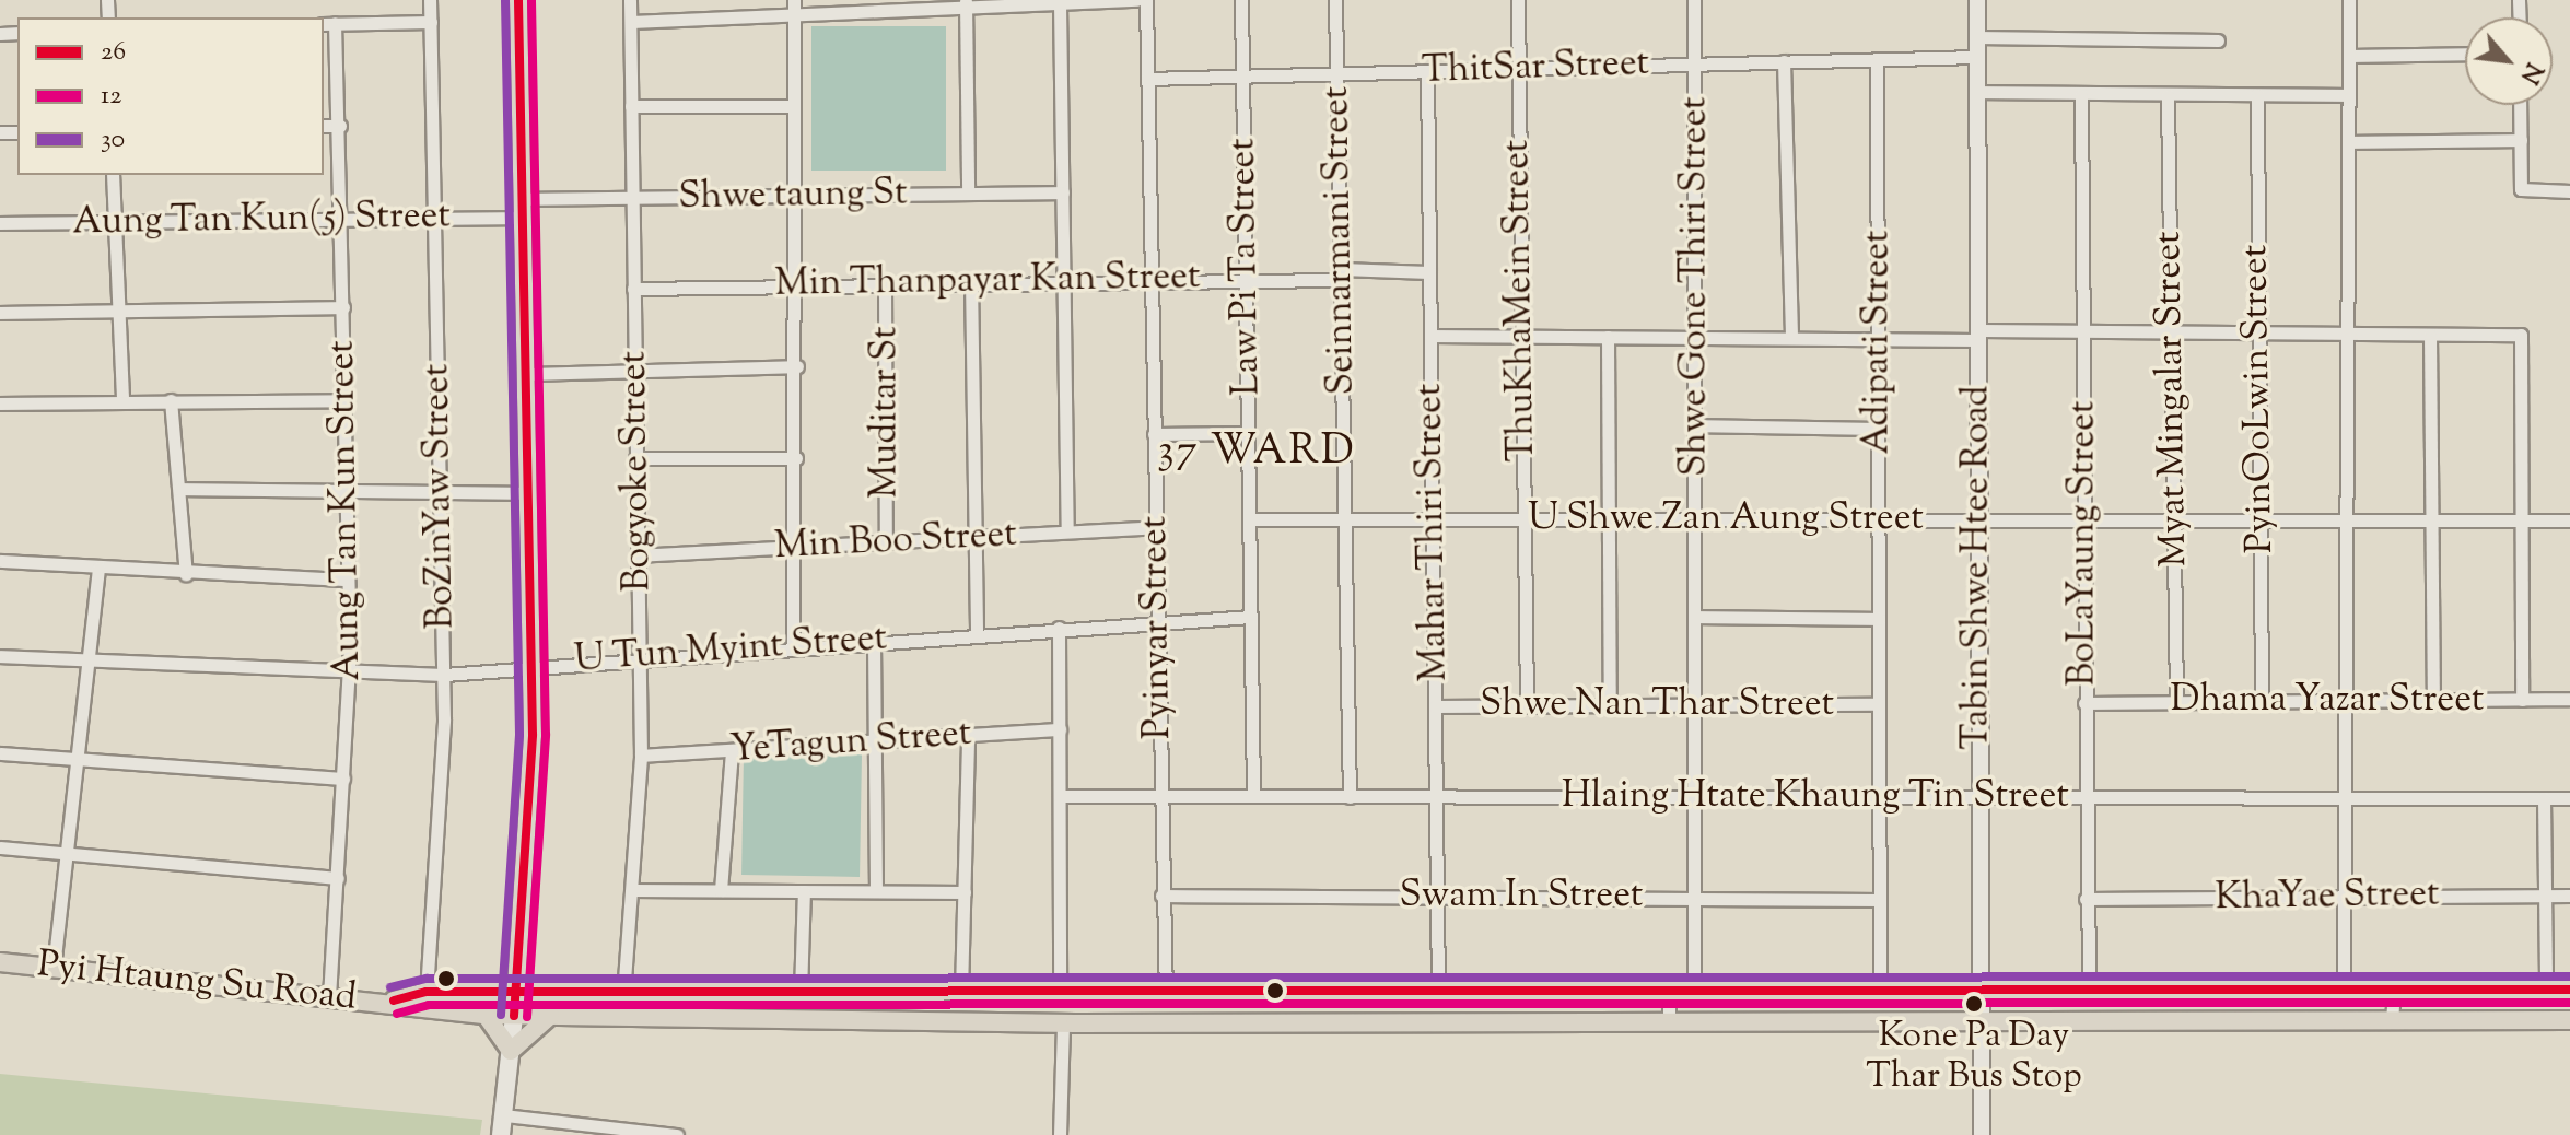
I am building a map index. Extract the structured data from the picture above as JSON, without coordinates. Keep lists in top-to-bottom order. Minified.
{"streets":{"main road":["Pyi Htaung Su Road"],"street":["ThitSar Street","Shwe taung St","Aung Tan Kun(5) Street","Seinnarmani Street","Law Pi Ta Street","Min Thanpayar Kan Street","Shwe Gone Thiri Street","ThuKhaMein Street","Adipati Street","Myat Mingalar Street","PyinOoLwin Street","Muditar St","Bogyoke Street","BoZinYaw Street","Aung Tan Kun Street","U Shwe Zan Aung Street","Mahar Thiri Street","Min Boo Street","BoLaYaung Street","Tabin Shwe Htee Road","Pyinyar Street","U Tun Myint Street","Dhama Yazar Street","Shwe Nan Thar Street","YeTagun Street","Hlaing Htate Khaung Tin Street","Swam In Street","KhaYae Street"]},"crossings":[["ThitSar Street","Seinnarmani Street"],["ThitSar Street","Law Pi Ta Street"],["ThitSar Street","Shwe Gone Thiri Street"],["ThitSar Street","ThuKhaMein Street"],["ThitSar Street","Adipati Street"],["ThitSar Street","Mahar Thiri Street"],["ThitSar Street","Tabin Shwe Htee Road"],["ThitSar Street","Pyinyar Street"],["Shwe taung St","Aung Tan Kun(5) Street"],["Shwe taung St","Bogyoke Street"],["Aung Tan Kun(5) Street","BoZinYaw Street"],["Aung Tan Kun(5) Street","Aung Tan Kun Street"],["Seinnarmani Street","Min Thanpayar Kan Street"],["Seinnarmani Street","U Shwe Zan Aung Street"],["Seinnarmani Street","Hlaing Htate Khaung Tin Street"],["Law Pi Ta Street","Min Thanpayar Kan Street"],["Law Pi Ta Street","U Shwe Zan Aung Street"],["Law Pi Ta Street","U Tun Myint Street"],["Law Pi Ta Street","Hlaing Htate Khaung Tin Street"],["Min Thanpayar Kan Street","Muditar St"],["Min Thanpayar Kan Street","Bogyoke Street"],["Min Thanpayar Kan Street","Mahar Thiri Street"],["Min Thanpayar Kan Street","Pyinyar Street"],["Shwe Gone Thiri Street","U Shwe Zan Aung Street"],["Shwe Gone Thiri Street","Shwe Nan Thar Street"],["Shwe Gone Thiri Street","Hlaing Htate Khaung Tin Street"],["Shwe Gone Thiri Street","Swam In Street"],["Shwe Gone Thiri Street","Pyi Htaung Su Road"],["ThuKhaMein Street","U Shwe Zan Aung Street"],["ThuKhaMein Street","Shwe Nan Thar Street"],["Adipati Street","U Shwe Zan Aung Street"],["Adipati Street","Shwe Nan Thar Street"],["Adipati Street","Hlaing Htate Khaung Tin Street"],["Adipati Street","Swam In Street"],["Adipati Street","Pyi Htaung Su Road"],["Myat Mingalar Street","U Shwe Zan Aung Street"],["Myat Mingalar Street","Dhama Yazar Street"],["PyinOoLwin Street","U Shwe Zan Aung Street"],["PyinOoLwin Street","Dhama Yazar Street"],["Muditar St","Min Boo Street"],["Bogyoke Street","Min Boo Street"],["Bogyoke Street","U Tun Myint Street"],["Bogyoke Street","YeTagun Street"],["Bogyoke Street","Pyi Htaung Su Road"],["BoZinYaw Street","U Tun Myint Street"],["BoZinYaw Street","Pyi Htaung Su Road"],["Aung Tan Kun Street","U Tun Myint Street"],["Aung Tan Kun Street","Pyi Htaung Su Road"],["U Shwe Zan Aung Street","Mahar Thiri Street"],["U Shwe Zan Aung Street","BoLaYaung Street"],["U Shwe Zan Aung Street","Tabin Shwe Htee Road"],["Mahar Thiri Street","Shwe Nan Thar Street"],["Mahar Thiri Street","Hlaing Htate Khaung Tin Street"],["Mahar Thiri Street","Swam In Street"],["Mahar Thiri Street","Pyi Htaung Su Road"],["Min Boo Street","Pyinyar Street"],["BoLaYaung Street","Dhama Yazar Street"],["BoLaYaung Street","Hlaing Htate Khaung Tin Street"],["BoLaYaung Street","KhaYae Street"],["BoLaYaung Street","Pyi Htaung Su Road"],["Tabin Shwe Htee Road","Hlaing Htate Khaung Tin Street"],["Tabin Shwe Htee Road","Pyi Htaung Su Road"],["Pyinyar Street","U Tun Myint Street"],["Pyinyar Street","Hlaing Htate Khaung Tin Street"],["Pyinyar Street","Swam In Street"],["Pyinyar Street","Pyi Htaung Su Road"]],"districts":["37 WARD"],"places":["Kone Pa Day Thar Bus Stop"],"lines":["transit line 26","transit line 12","transit line 30"],"legend":["26","12","30"],"north":"bottom right"}
